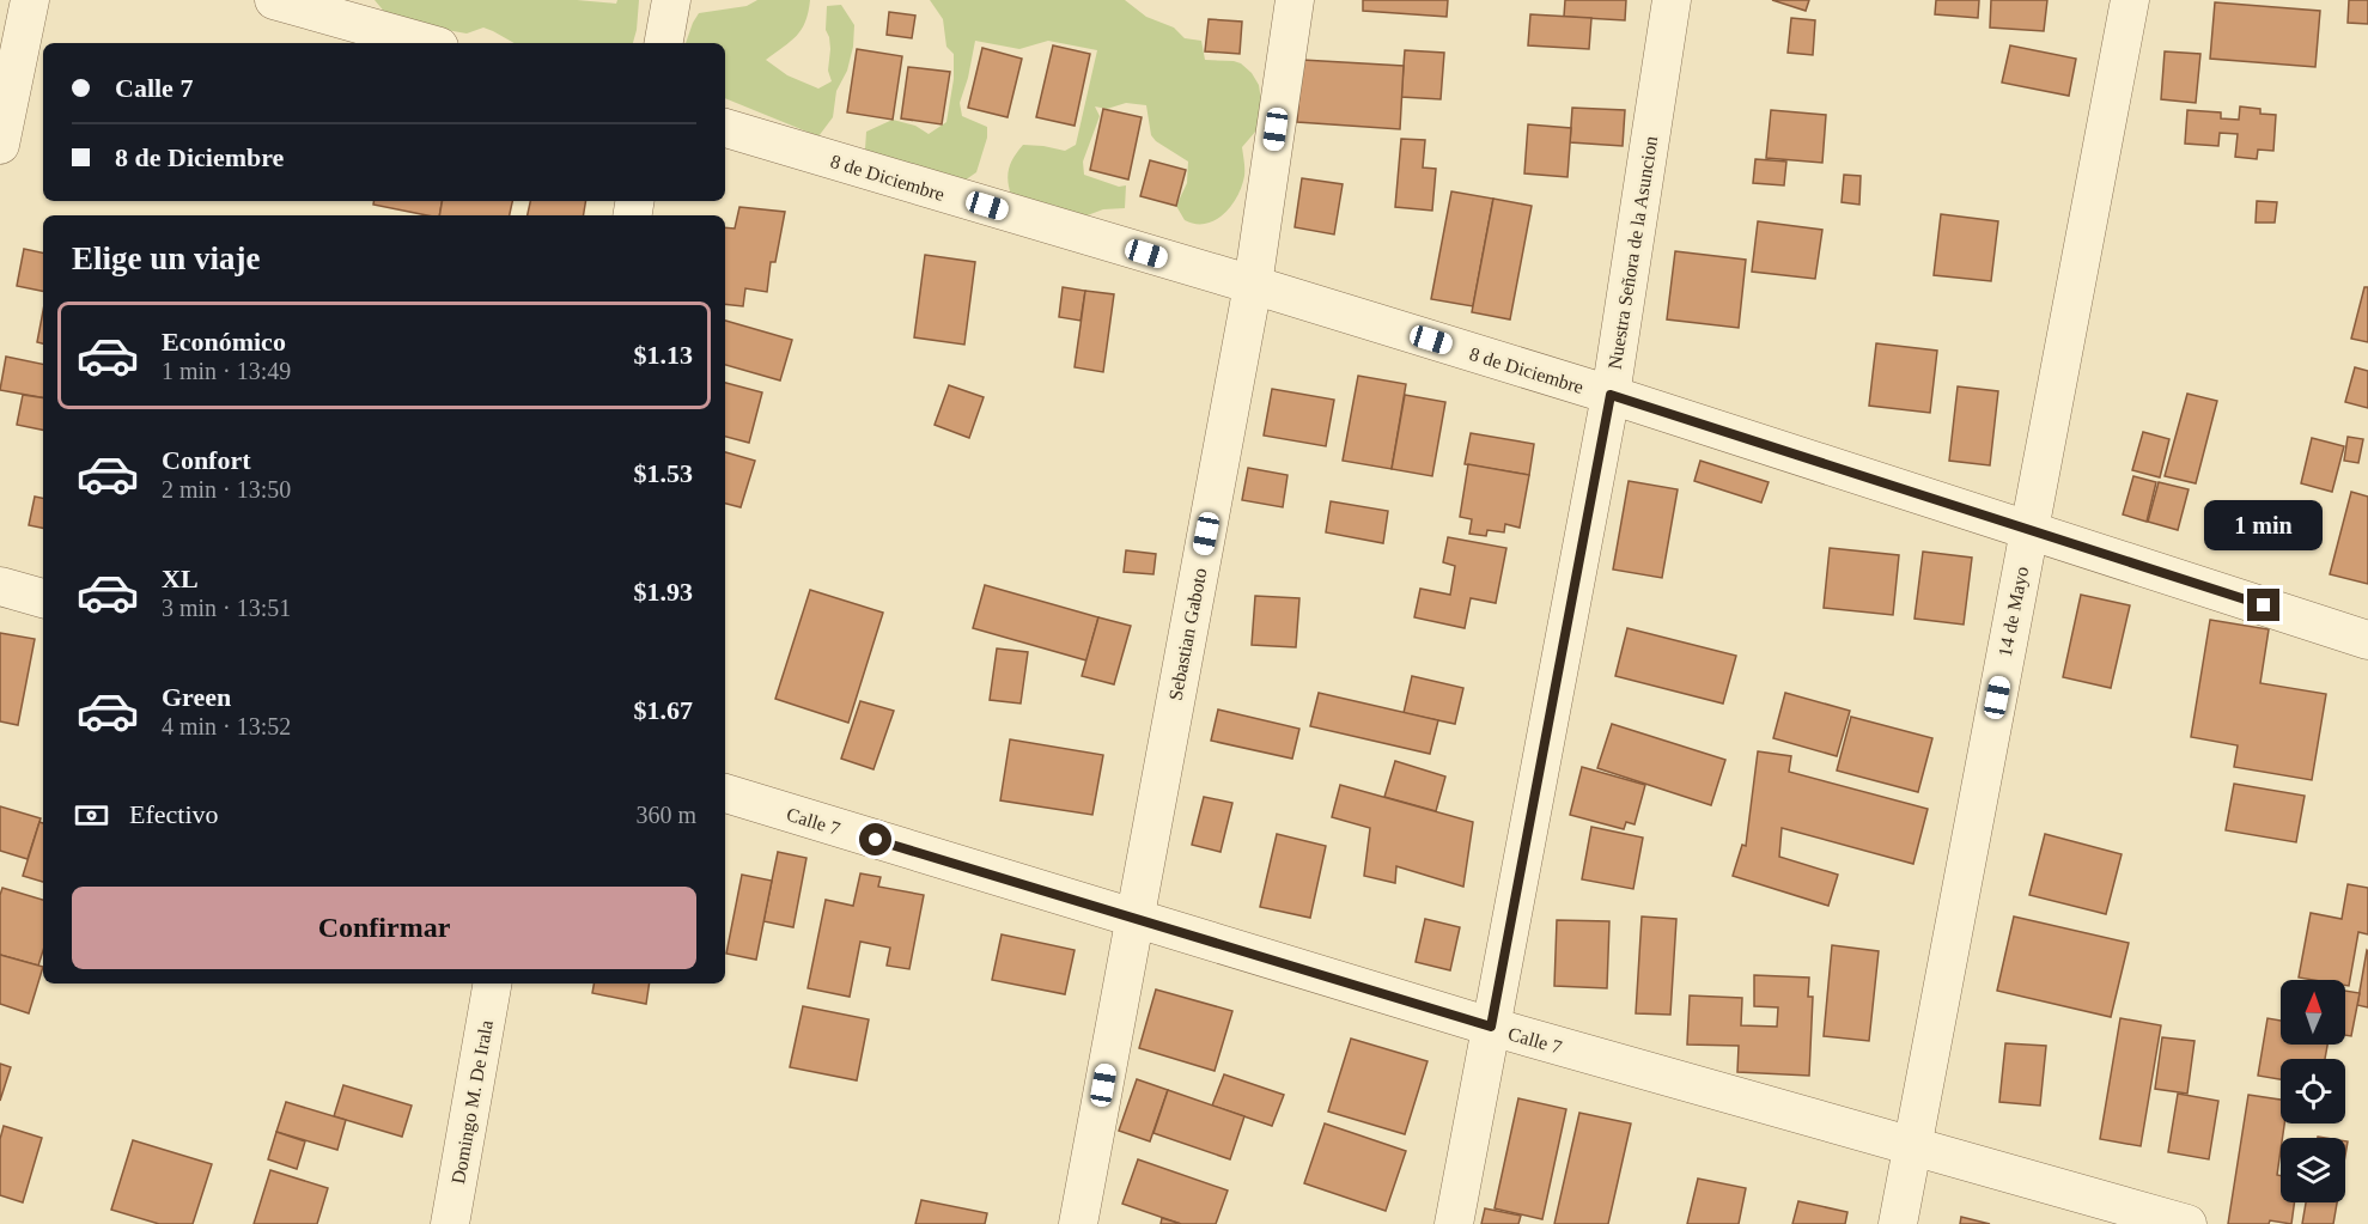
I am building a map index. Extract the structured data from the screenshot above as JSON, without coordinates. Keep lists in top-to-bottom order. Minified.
{"streets":{"street":["8 de Diciembre","Nuestra Señora de la Asuncion","14 de Mayo","Sebastian Gaboto","Calle 7","Domingo M. De Irala"]},"crossings":[["8 de Diciembre","Nuestra Señora de la Asuncion"],["8 de Diciembre","14 de Mayo"],["8 de Diciembre","Sebastian Gaboto"],["Nuestra Señora de la Asuncion","Calle 7"],["14 de Mayo","Calle 7"],["Sebastian Gaboto","Calle 7"]],"north":"top","page":{"banner":["Calle 7","8 de Diciembre"],"heading":"Elige un viaje","list":[{"name":"Económico","note":"1 min · 13:49","value":"$1.13"},{"name":"Confort","note":"2 min · 13:50","value":"$1.53"},{"name":"XL","note":"3 min · 13:51","value":"$1.93"},{"name":"Green","note":"4 min · 13:52","value":"$1.67"}],"bubble":"1 min","pay":["Efectivo","360 m"],"buttons":"Confirmar"}}
